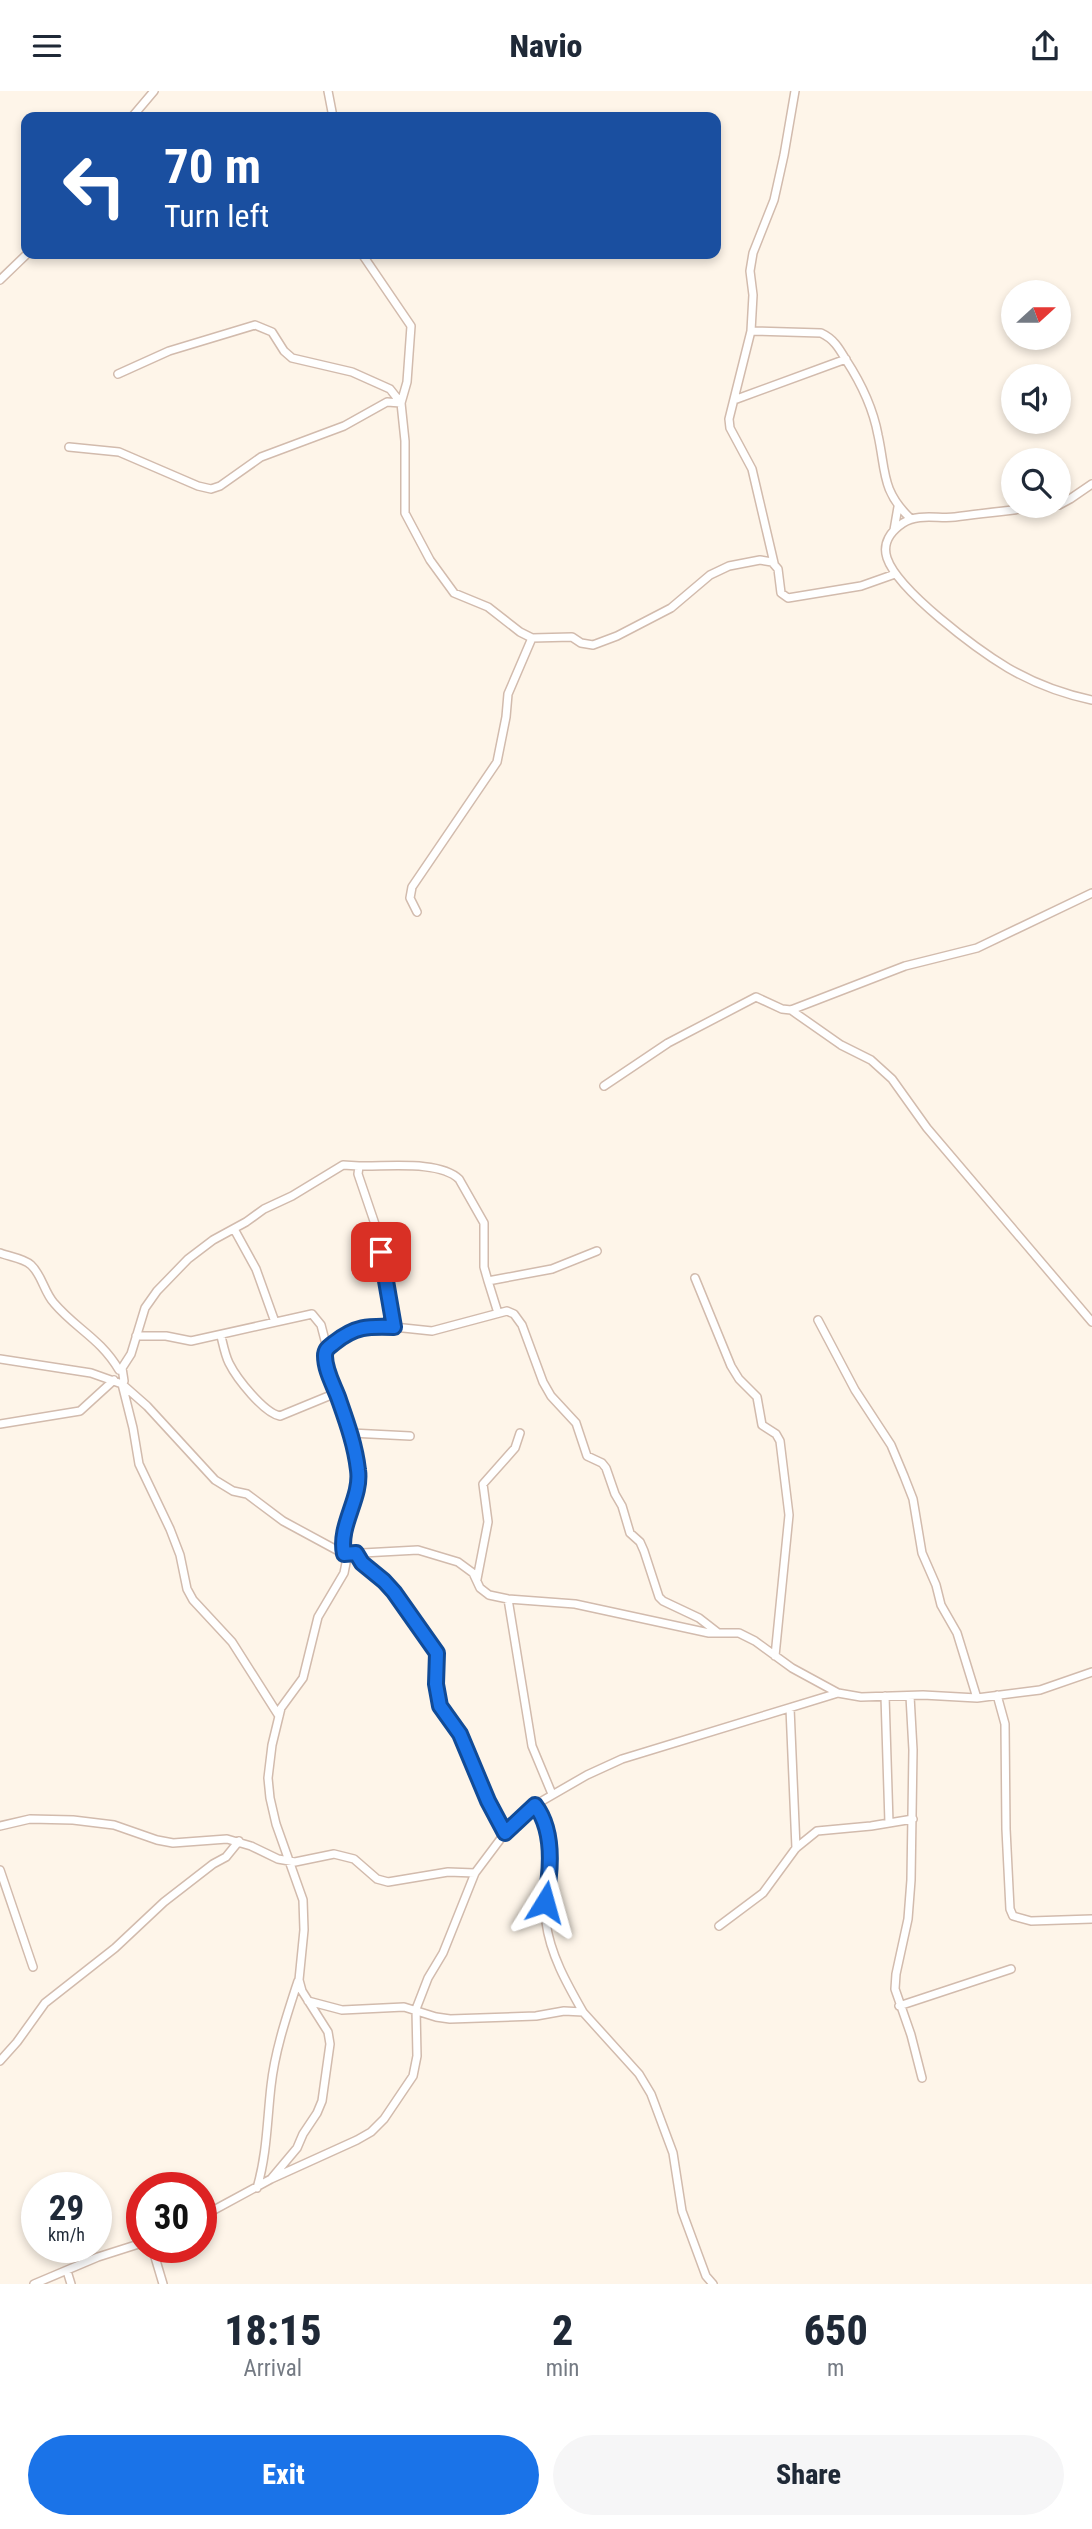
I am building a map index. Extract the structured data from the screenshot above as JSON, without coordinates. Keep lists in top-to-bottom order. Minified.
{"north":"right","page":{"header":"Navio","turn":["70 m","Turn left"],"speed":"29 km/h","limit":"30","eta":["18:15","Arrival","2","min","650","m"],"buttons":["Exit","Share"]}}
